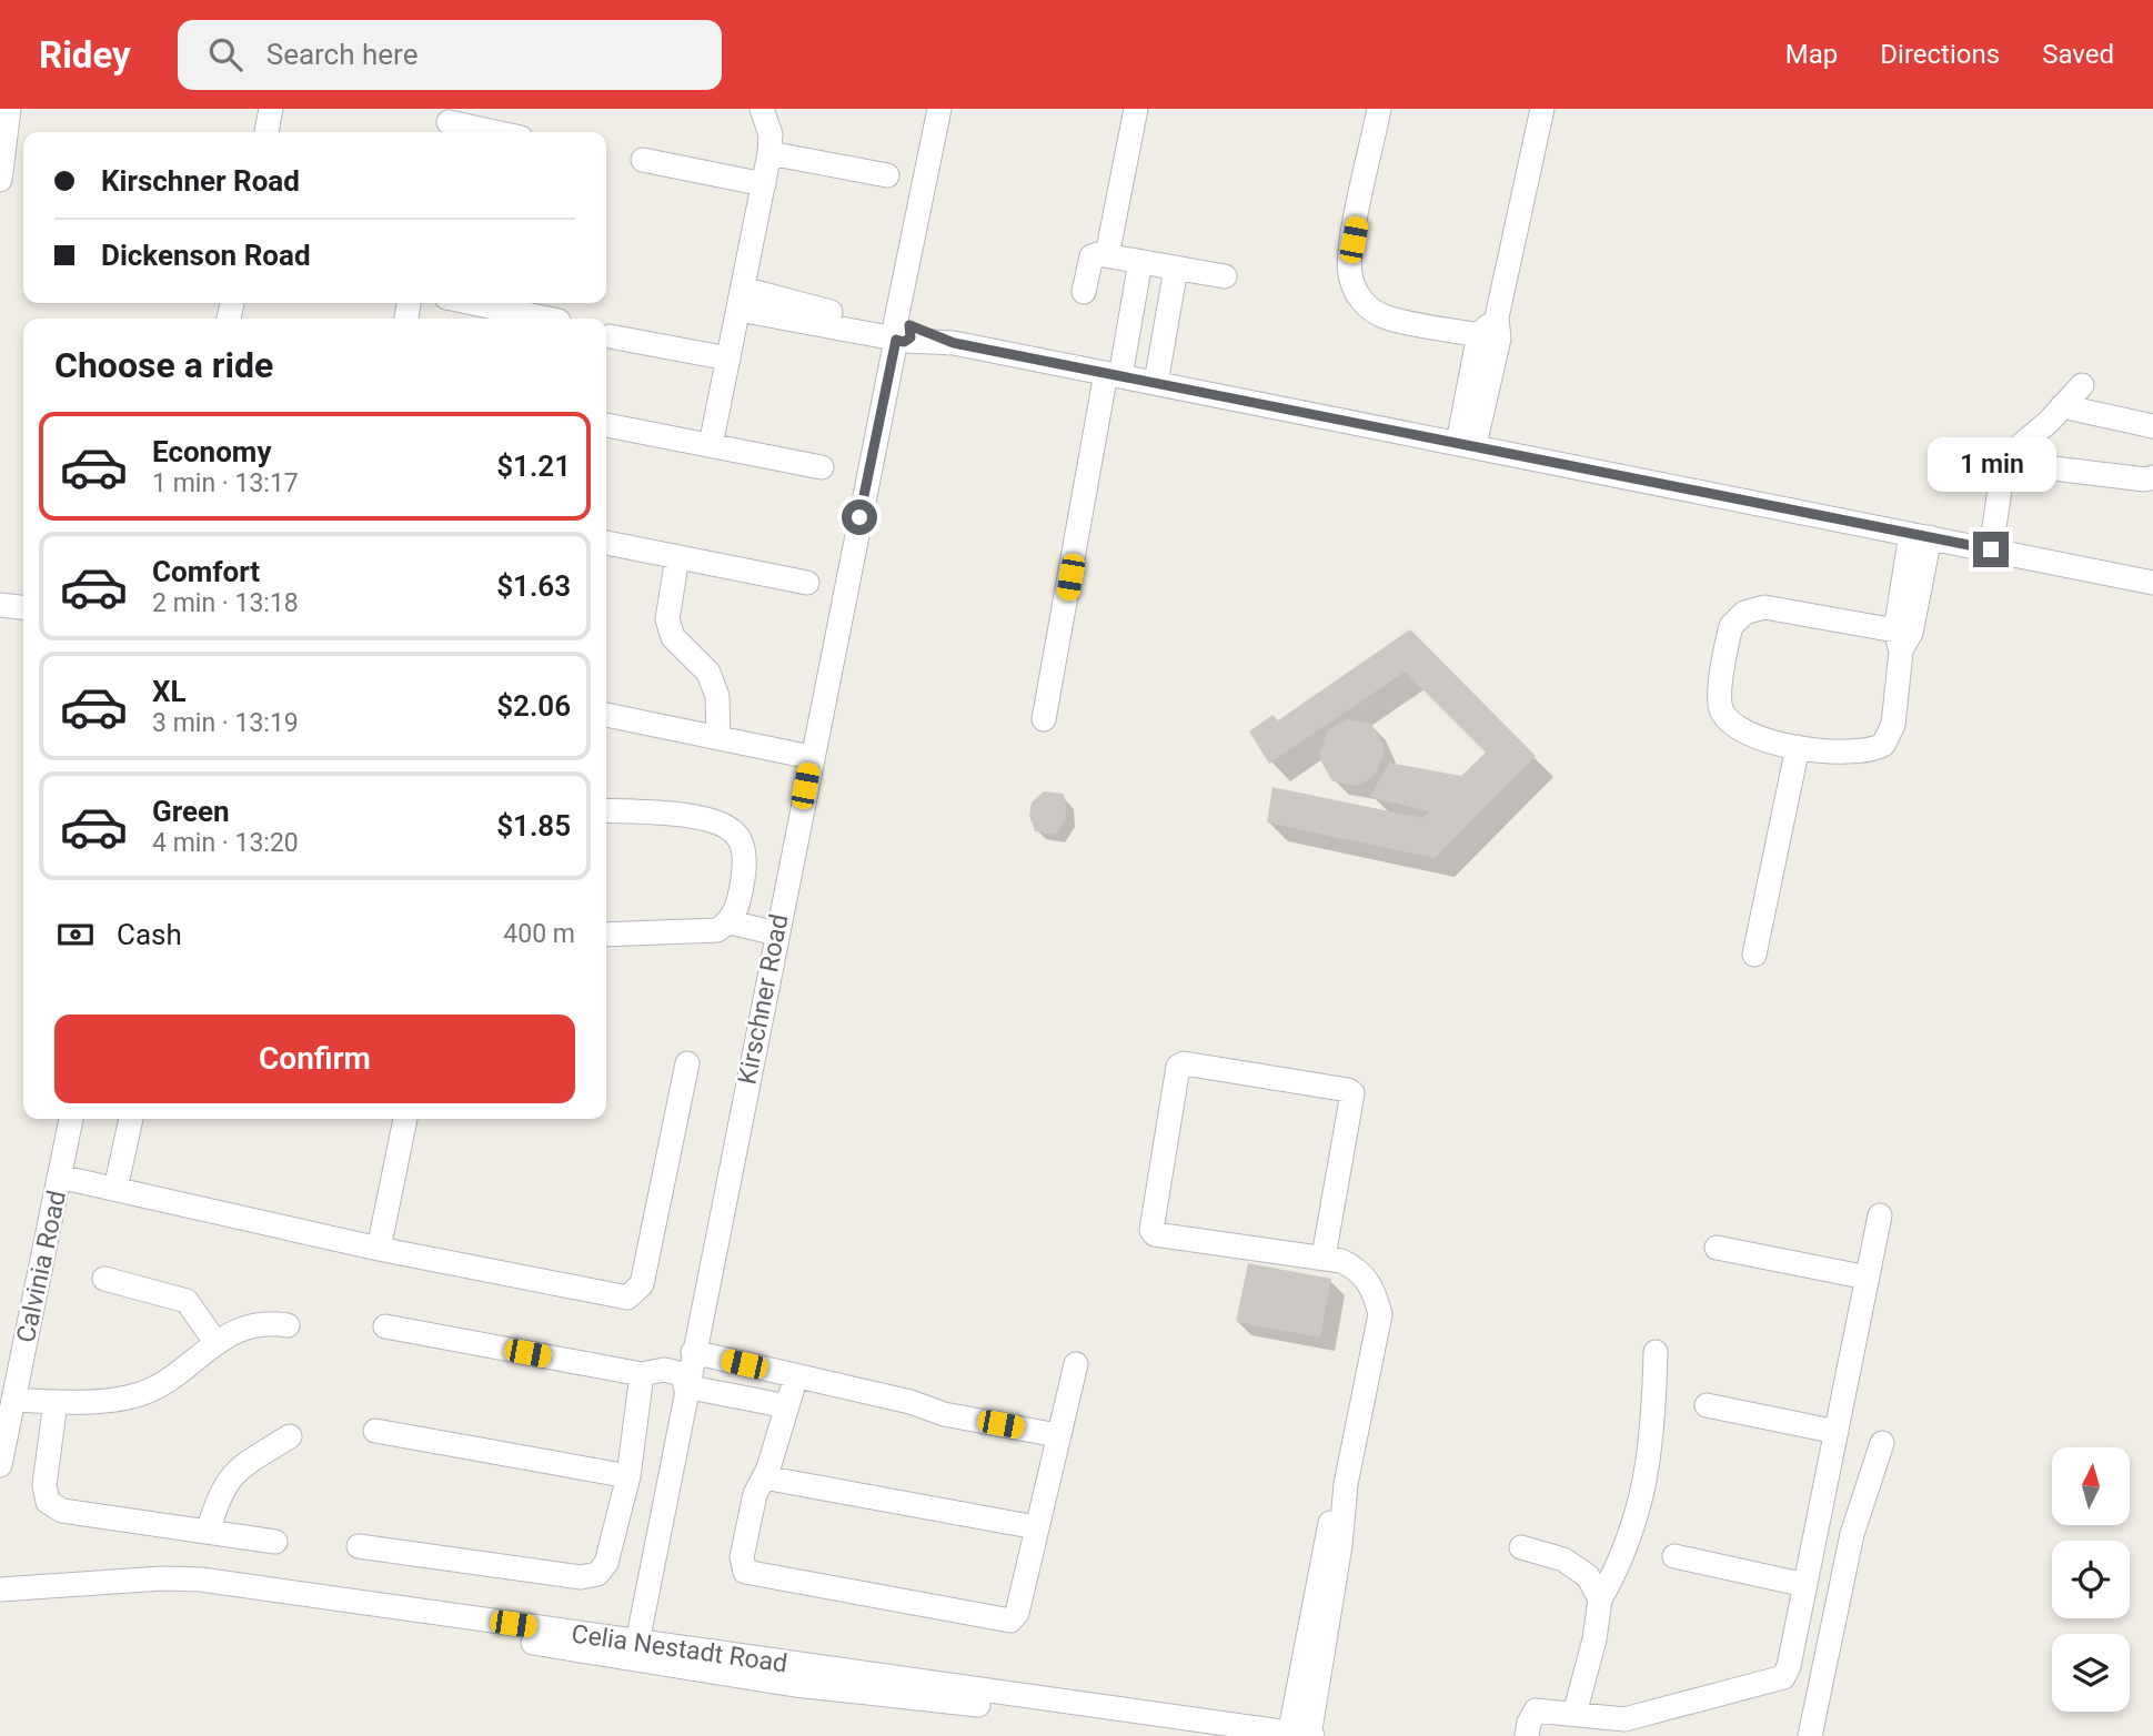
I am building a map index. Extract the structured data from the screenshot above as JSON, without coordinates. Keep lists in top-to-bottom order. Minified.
{"streets":{"street":["Kirschner Road","Calvinia Road","Celia Nestadt Road"]},"crossings":[["Kirschner Road","Celia Nestadt Road"]],"north":"top","page":{"header":"Ridey","search":"Search here","nav":["Map","Directions","Saved"],"banner":["Kirschner Road","Dickenson Road"],"heading":"Choose a ride","list":[{"name":"Economy","note":"1 min · 13:17","value":"$1.21"},{"name":"Comfort","note":"2 min · 13:18","value":"$1.63"},{"name":"XL","note":"3 min · 13:19","value":"$2.06"},{"name":"Green","note":"4 min · 13:20","value":"$1.85"}],"bubble":"1 min","pay":["Cash","400 m"],"buttons":"Confirm"}}
